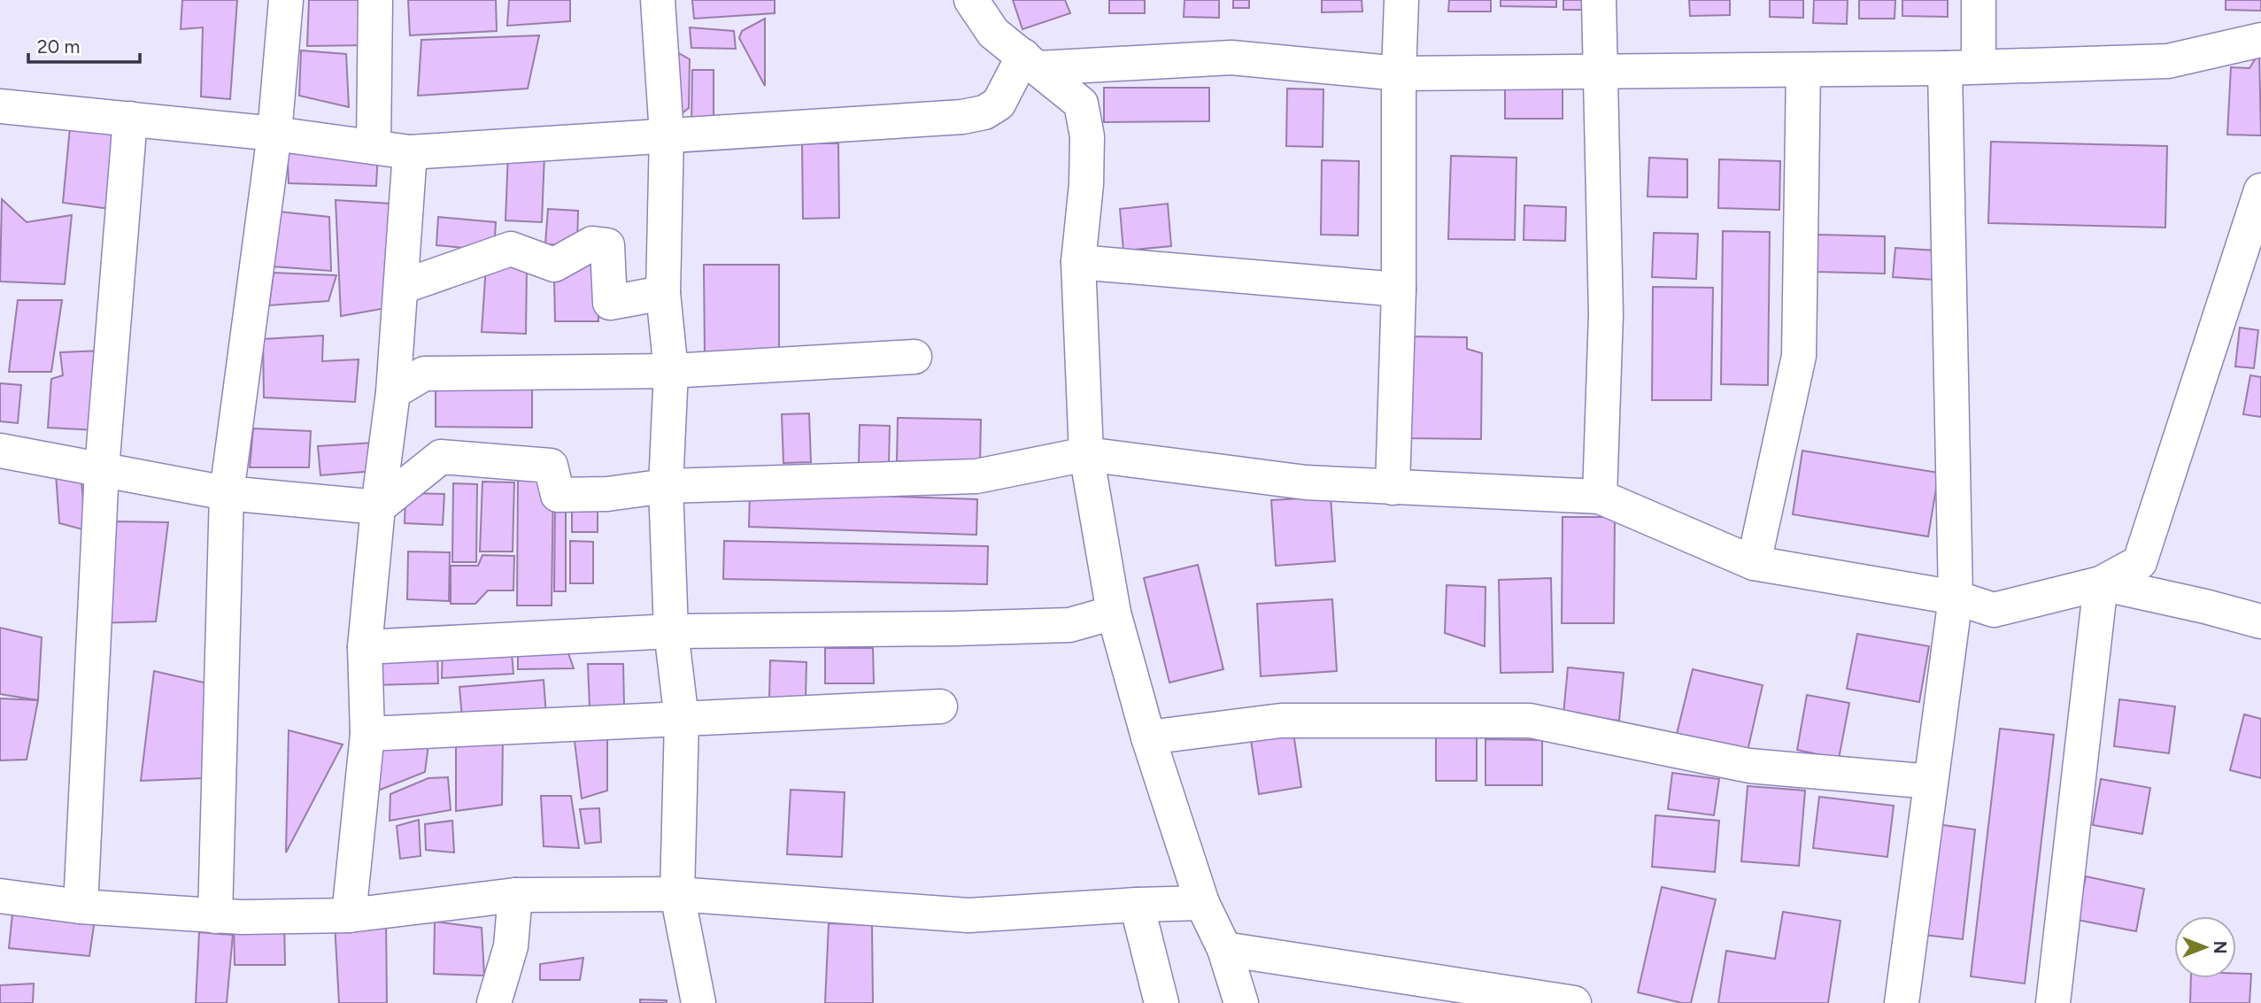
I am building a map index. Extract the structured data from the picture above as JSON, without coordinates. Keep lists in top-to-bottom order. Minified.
{"scale_bar":"20 m","north":"right"}
